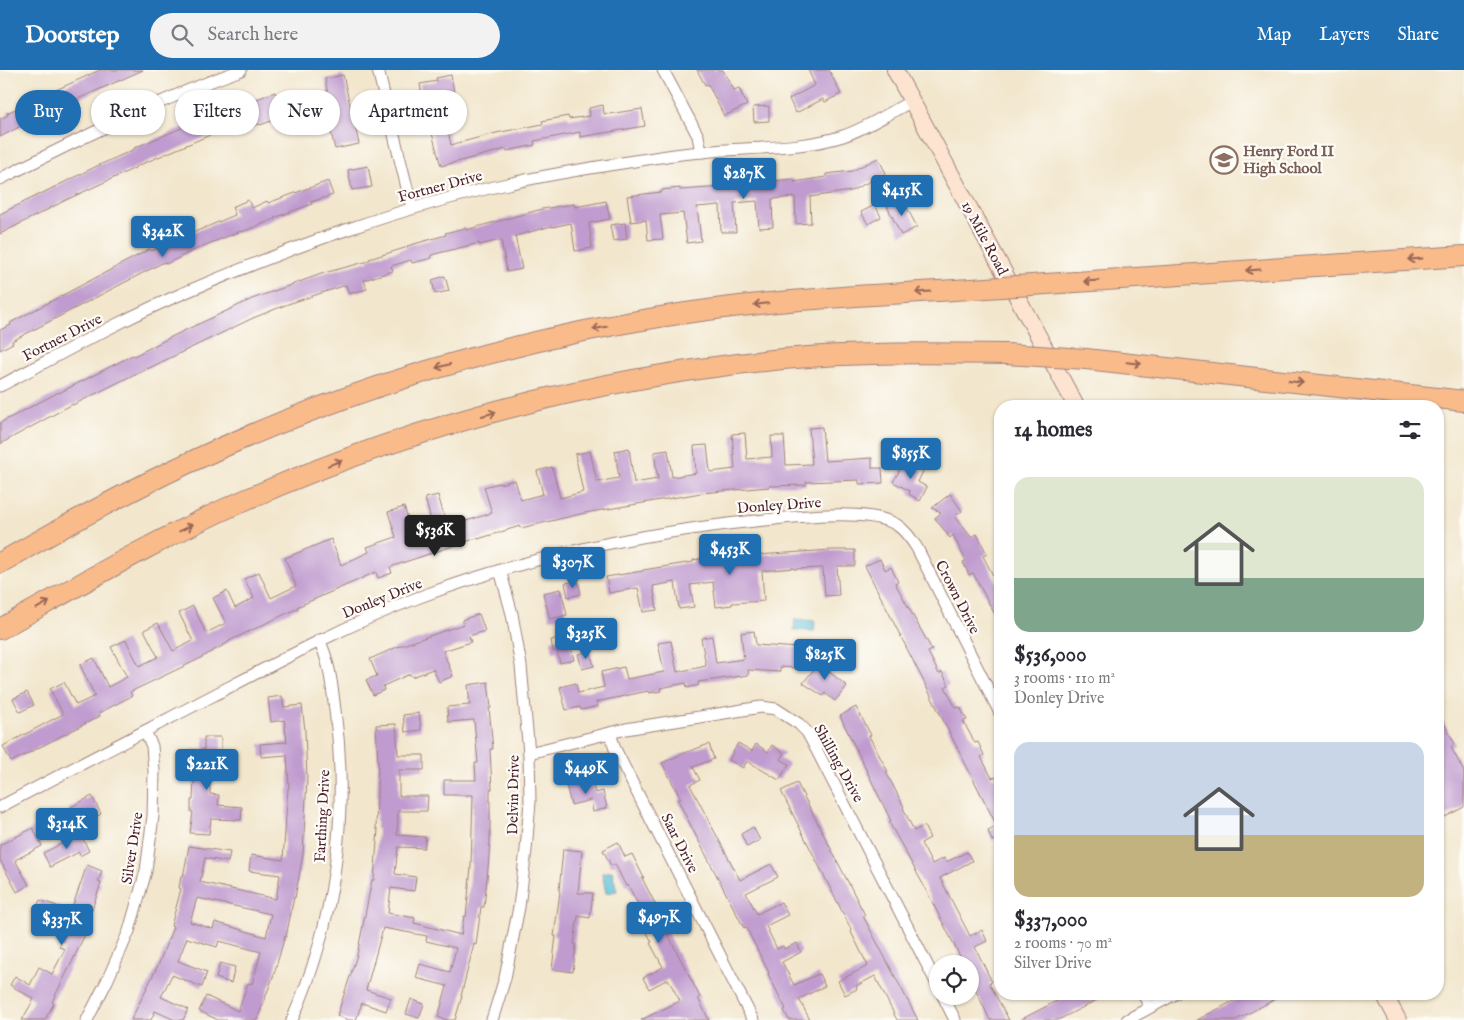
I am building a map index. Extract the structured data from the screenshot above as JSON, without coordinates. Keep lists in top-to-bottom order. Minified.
{"streets":{"street":["Fortner Drive","19 Mile Road","Donley Drive","Crown Drive","Shilling Drive","Delvin Drive","Farthing Drive","Saar Drive","Silver Drive"]},"crossings":[["Fortner Drive","19 Mile Road"],["Donley Drive","Crown Drive"],["Donley Drive","Delvin Drive"],["Donley Drive","Farthing Drive"],["Donley Drive","Silver Drive"],["Shilling Drive","Delvin Drive"],["Shilling Drive","Saar Drive"]],"places":{"school or university":["Henry Ford II High School"]},"page":{"header":"Doorstep","search":"Search here","nav":["Map","Layers","Share"],"chip":["Buy","Rent","Filters","New","Apartment"],"price":["$287K","$415K","$342K","$855K","$536K","$453K","$307K","$325K","$825K","$221K","$449K","$314K","$497K","$337K"],"heading":"14 homes","list":[{"name":"$536,000","note":"3 rooms · 110 m² · Donley Drive"},{"name":"$337,000","note":"2 rooms · 70 m² · Silver Drive"}]}}
